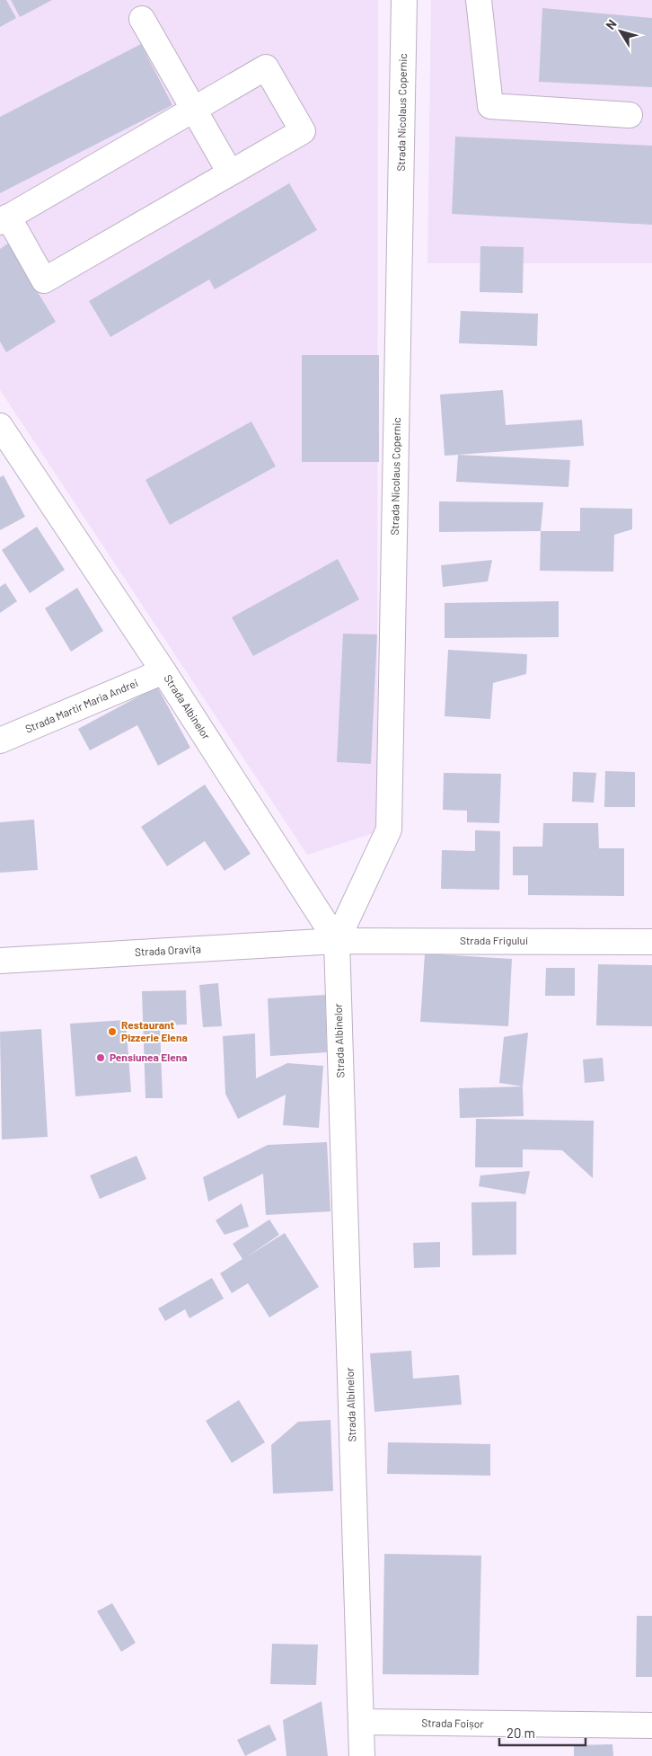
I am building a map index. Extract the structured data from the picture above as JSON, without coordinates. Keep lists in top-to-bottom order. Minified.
{"streets":{"street":["Strada Nicolaus Copernic","Strada Martir Maria Andrei","Strada Albinelor","Strada Frigului","Strada Oravița","Strada Foișor"]},"crossings":[["Strada Nicolaus Copernic","Strada Albinelor"],["Strada Nicolaus Copernic","Strada Frigului"],["Strada Nicolaus Copernic","Strada Oravița"],["Strada Martir Maria Andrei","Strada Albinelor"],["Strada Albinelor","Strada Frigului"],["Strada Albinelor","Strada Oravița"],["Strada Albinelor","Strada Foișor"],["Strada Frigului","Strada Oravița"]],"places":["Restaurant Pizzerie Elena","Pensiunea Elena"],"scale_bar":"20 m","north":"top left"}
